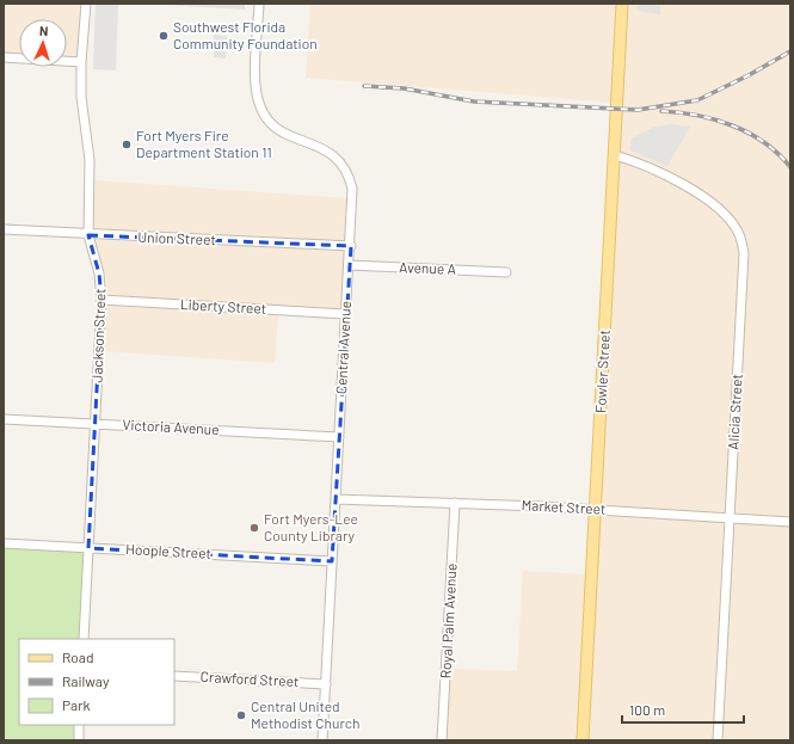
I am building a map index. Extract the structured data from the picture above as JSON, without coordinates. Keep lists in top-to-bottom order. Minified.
{"streets":{"main road":["Fowler Street"],"street":["Union Street","Avenue A","Liberty Street","Jackson Street","Central Avenue","Alicia Street","Victoria Avenue","Market Street","Hoople Street","Royal Palm Avenue","Crawford Street"]},"crossings":[["Union Street","Jackson Street"],["Union Street","Central Avenue"],["Avenue A","Central Avenue"],["Liberty Street","Jackson Street"],["Liberty Street","Central Avenue"],["Jackson Street","Victoria Avenue"],["Jackson Street","Hoople Street"],["Central Avenue","Victoria Avenue"],["Central Avenue","Market Street"],["Central Avenue","Hoople Street"],["Central Avenue","Crawford Street"],["Fowler Street","Alicia Street"],["Fowler Street","Market Street"],["Alicia Street","Market Street"],["Market Street","Royal Palm Avenue"]],"places":["Southwest Florida Community Foundation","Fort Myers Fire Department Station 11","Fort Myers-Lee County Library","Central United Methodist Church"],"legend":["Road","Railway","Park"],"scale_bar":"100 m","north":"top"}
